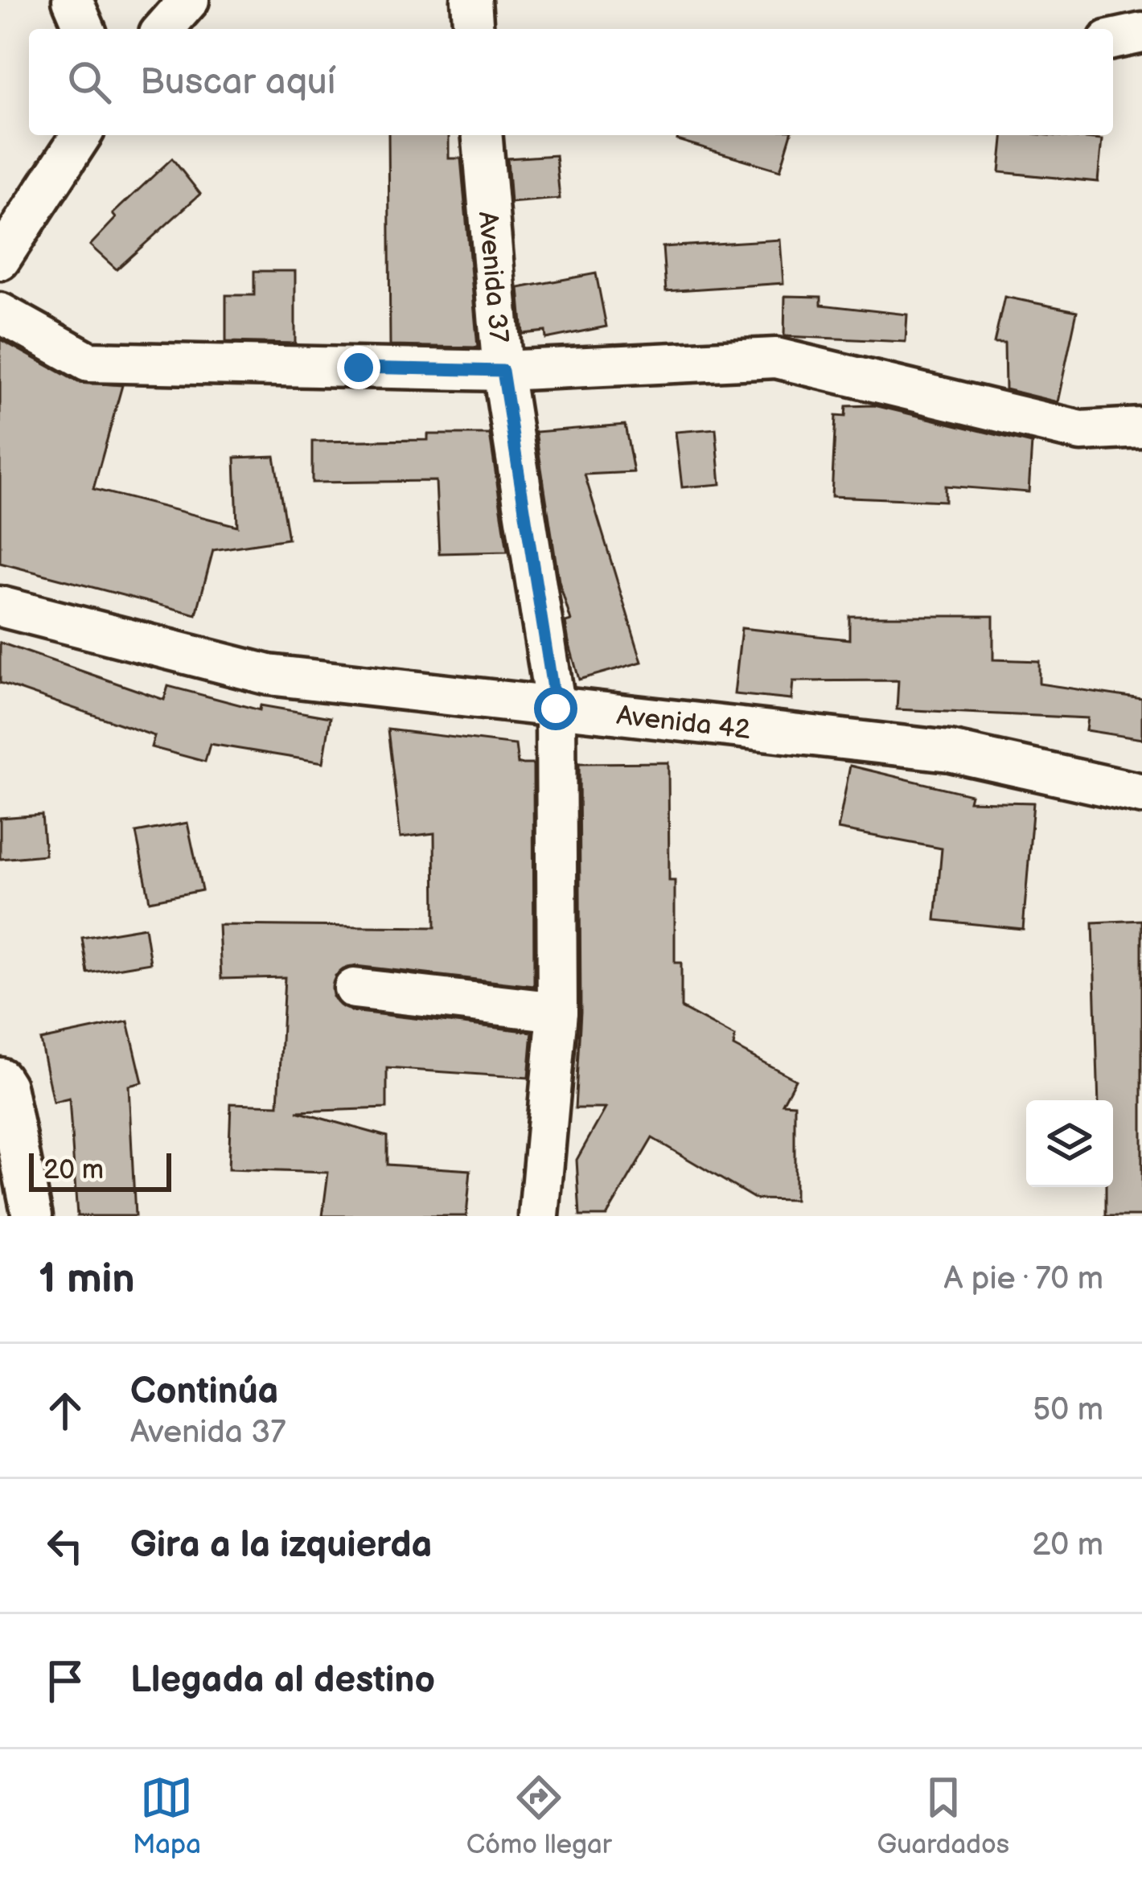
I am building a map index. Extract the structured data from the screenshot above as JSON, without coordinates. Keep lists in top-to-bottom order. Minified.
{"streets":{"street":["Avenida 37","Avenida 42"]},"crossings":[["Avenida 37","Avenida 42"]],"scale_bar":"20 m","page":{"search":"Buscar aquí","scale":"20 m","heading":["1 min","A pie · 70 m"],"list":[["Continúa","Avenida 37","50 m"],["Gira a la izquierda","20 m"],"Llegada al destino"],"nav":["Mapa","Cómo llegar","Guardados"]}}
